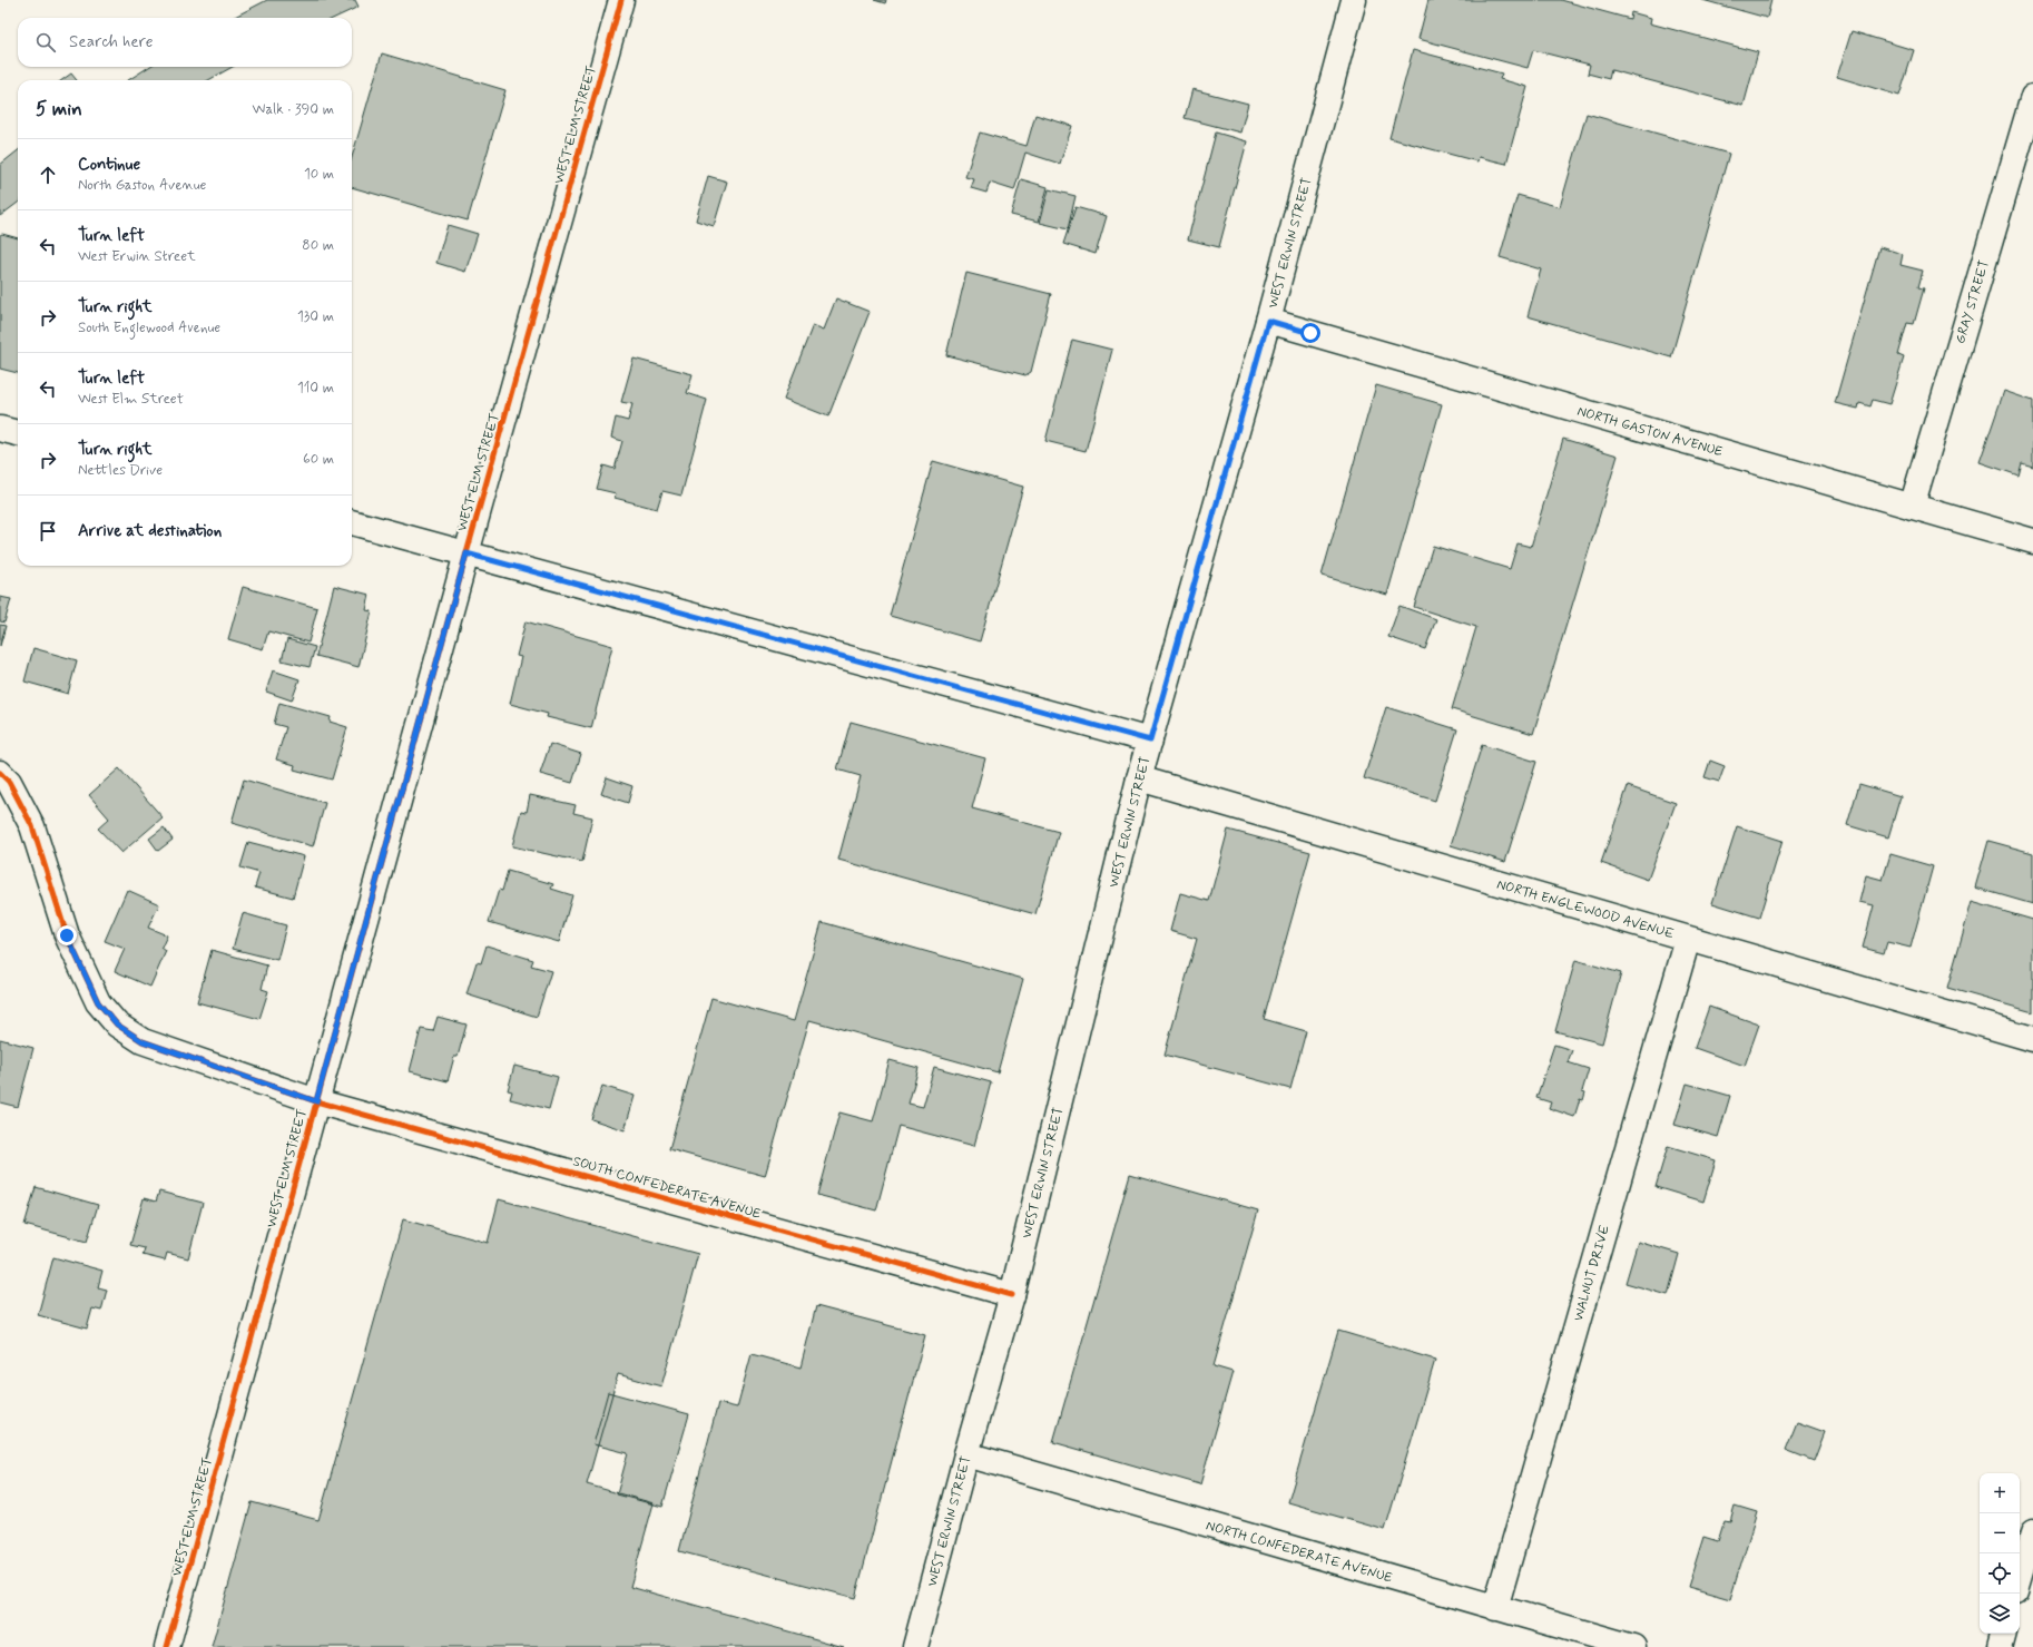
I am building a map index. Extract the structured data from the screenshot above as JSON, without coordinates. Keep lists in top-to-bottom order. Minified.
{"streets":{"street":["WEST ELM STREET","WEST ERWIN STREET","GRAY STREET","NORTH GASTON AVENUE","NORTH ENGLEWOOD AVENUE","SOUTH CONFEDERATE AVENUE","WALNUT DRIVE","NORTH CONFEDERATE AVENUE"]},"crossings":[["WEST ELM STREET","SOUTH CONFEDERATE AVENUE"],["WEST ERWIN STREET","NORTH GASTON AVENUE"],["WEST ERWIN STREET","NORTH ENGLEWOOD AVENUE"],["WEST ERWIN STREET","SOUTH CONFEDERATE AVENUE"],["WEST ERWIN STREET","NORTH CONFEDERATE AVENUE"],["GRAY STREET","NORTH GASTON AVENUE"],["NORTH ENGLEWOOD AVENUE","WALNUT DRIVE"],["WALNUT DRIVE","NORTH CONFEDERATE AVENUE"]],"page":{"search":"Search here","heading":["5 min","Walk · 390 m"],"list":[["Continue","North Gaston Avenue","10 m"],["Turn left","West Erwin Street","80 m"],["Turn right","South Englewood Avenue","130 m"],["Turn left","West Elm Street","110 m"],["Turn right","Nettles Drive","60 m"],"Arrive at destination"],"map_buttons":["+","−"]}}
